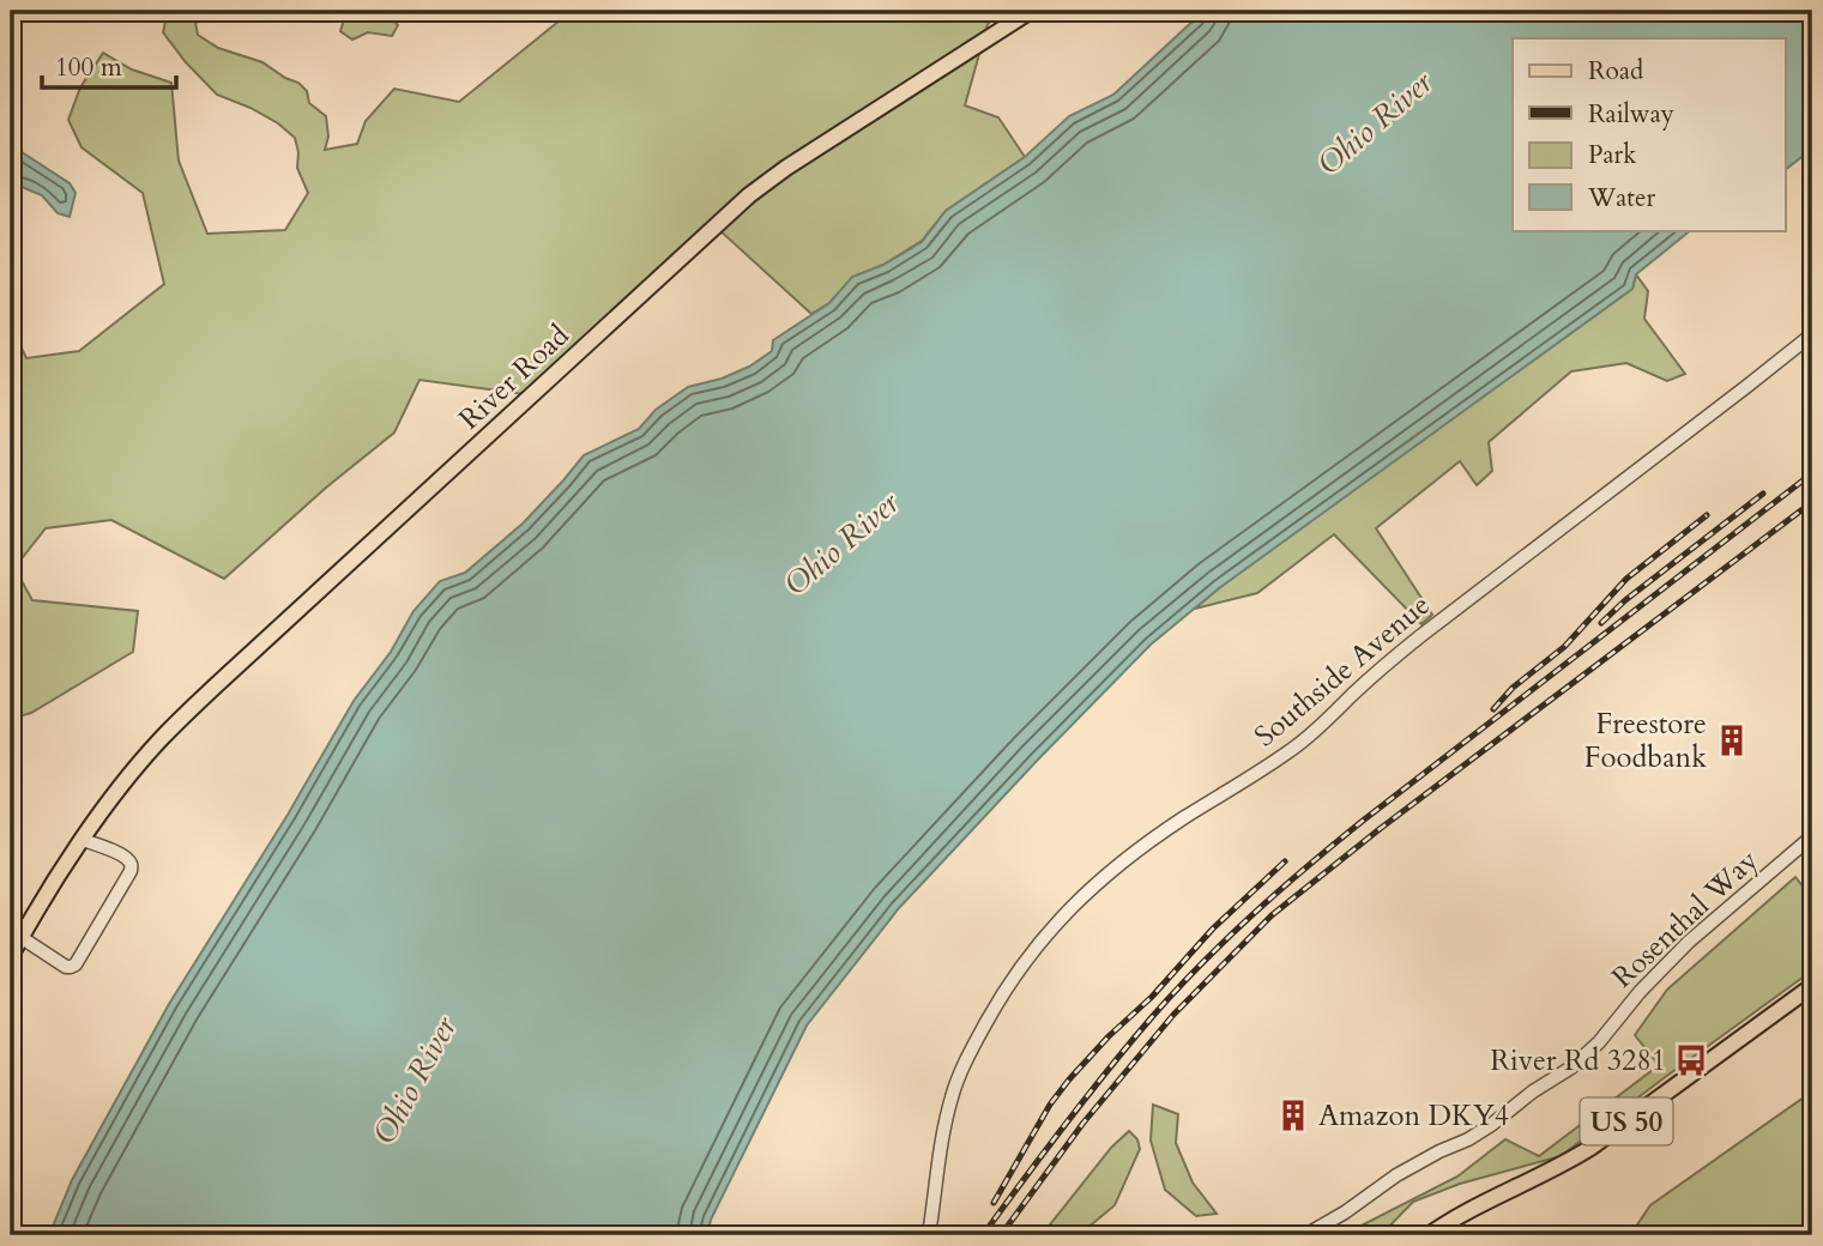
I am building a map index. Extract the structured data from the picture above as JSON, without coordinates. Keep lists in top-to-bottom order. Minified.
{"streets":{"main road":["River Road","US 50"],"street":["Southside Avenue","Rosenthal Way"]},"water":["Ohio River"],"places":{"building":["Freestore Foodbank","Amazon DKY4"],"bus stop":["River Rd 3281"]},"legend":["Road","Railway","Park","Water"],"scale_bar":"100 m"}
